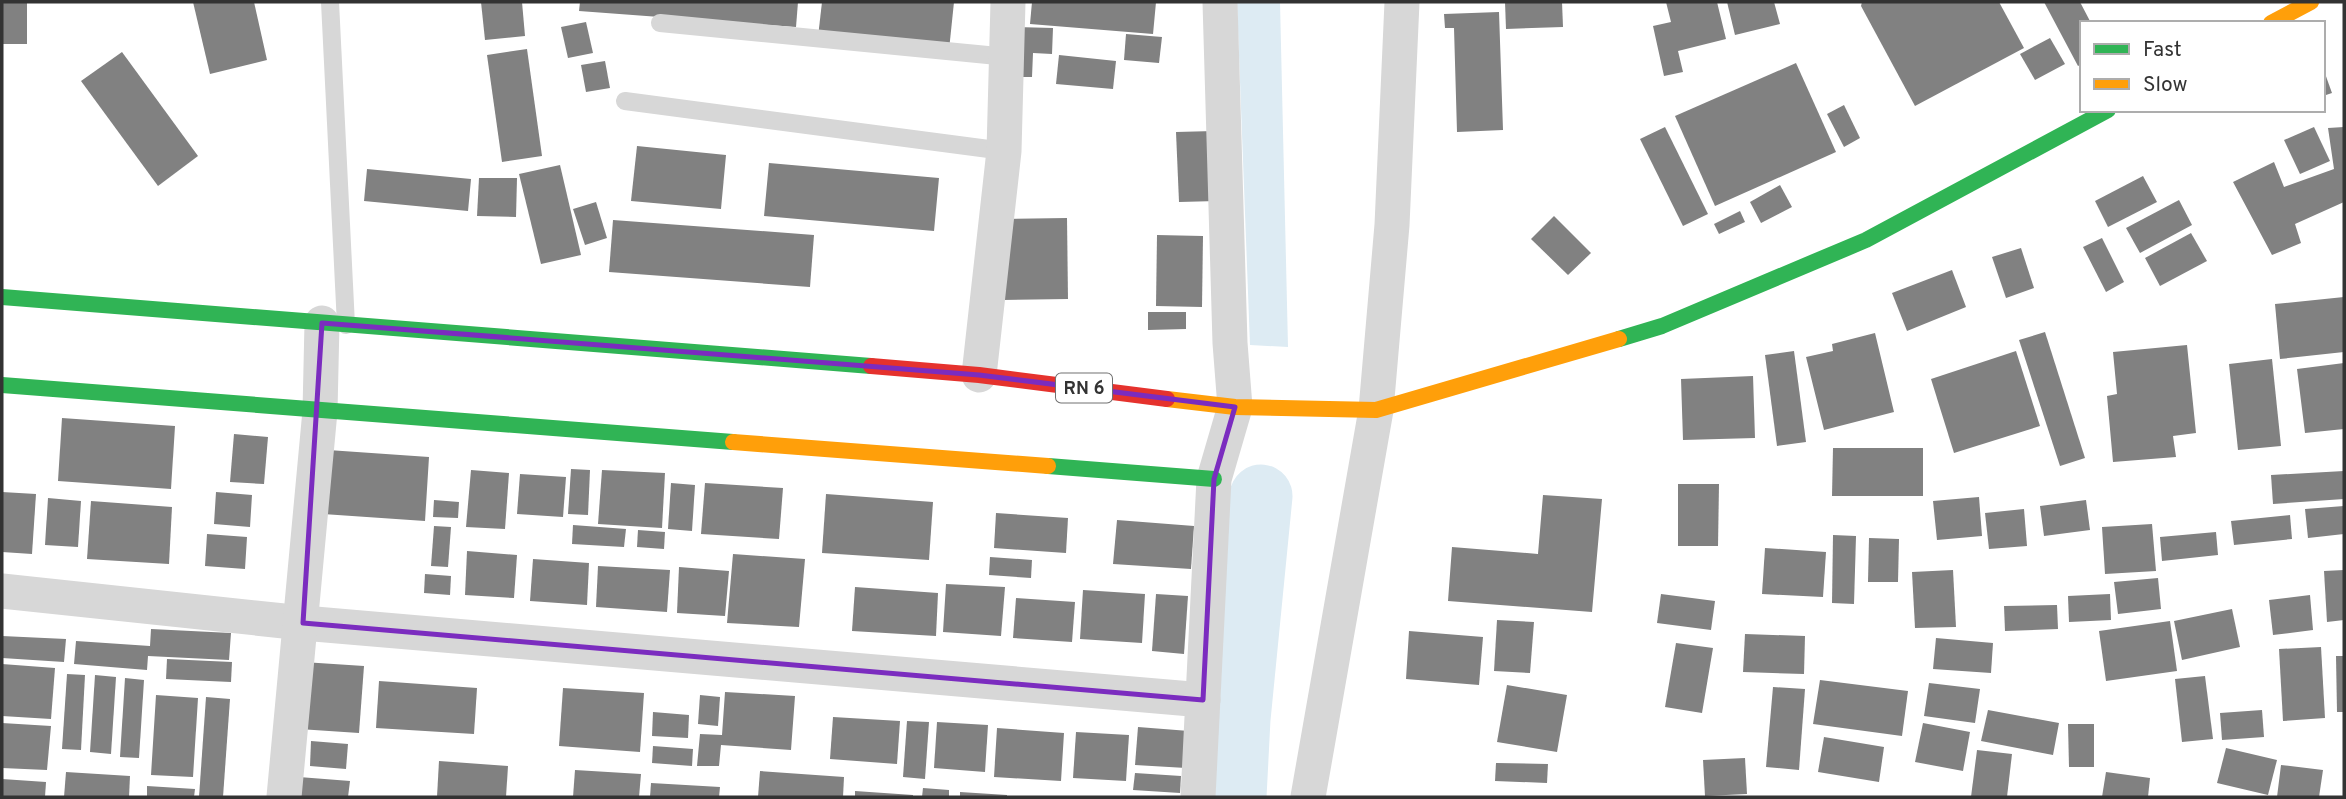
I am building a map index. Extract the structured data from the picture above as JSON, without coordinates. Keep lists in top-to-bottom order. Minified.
{"streets":{"main road":["RN 6"]},"legend":["Fast","Slow"]}
